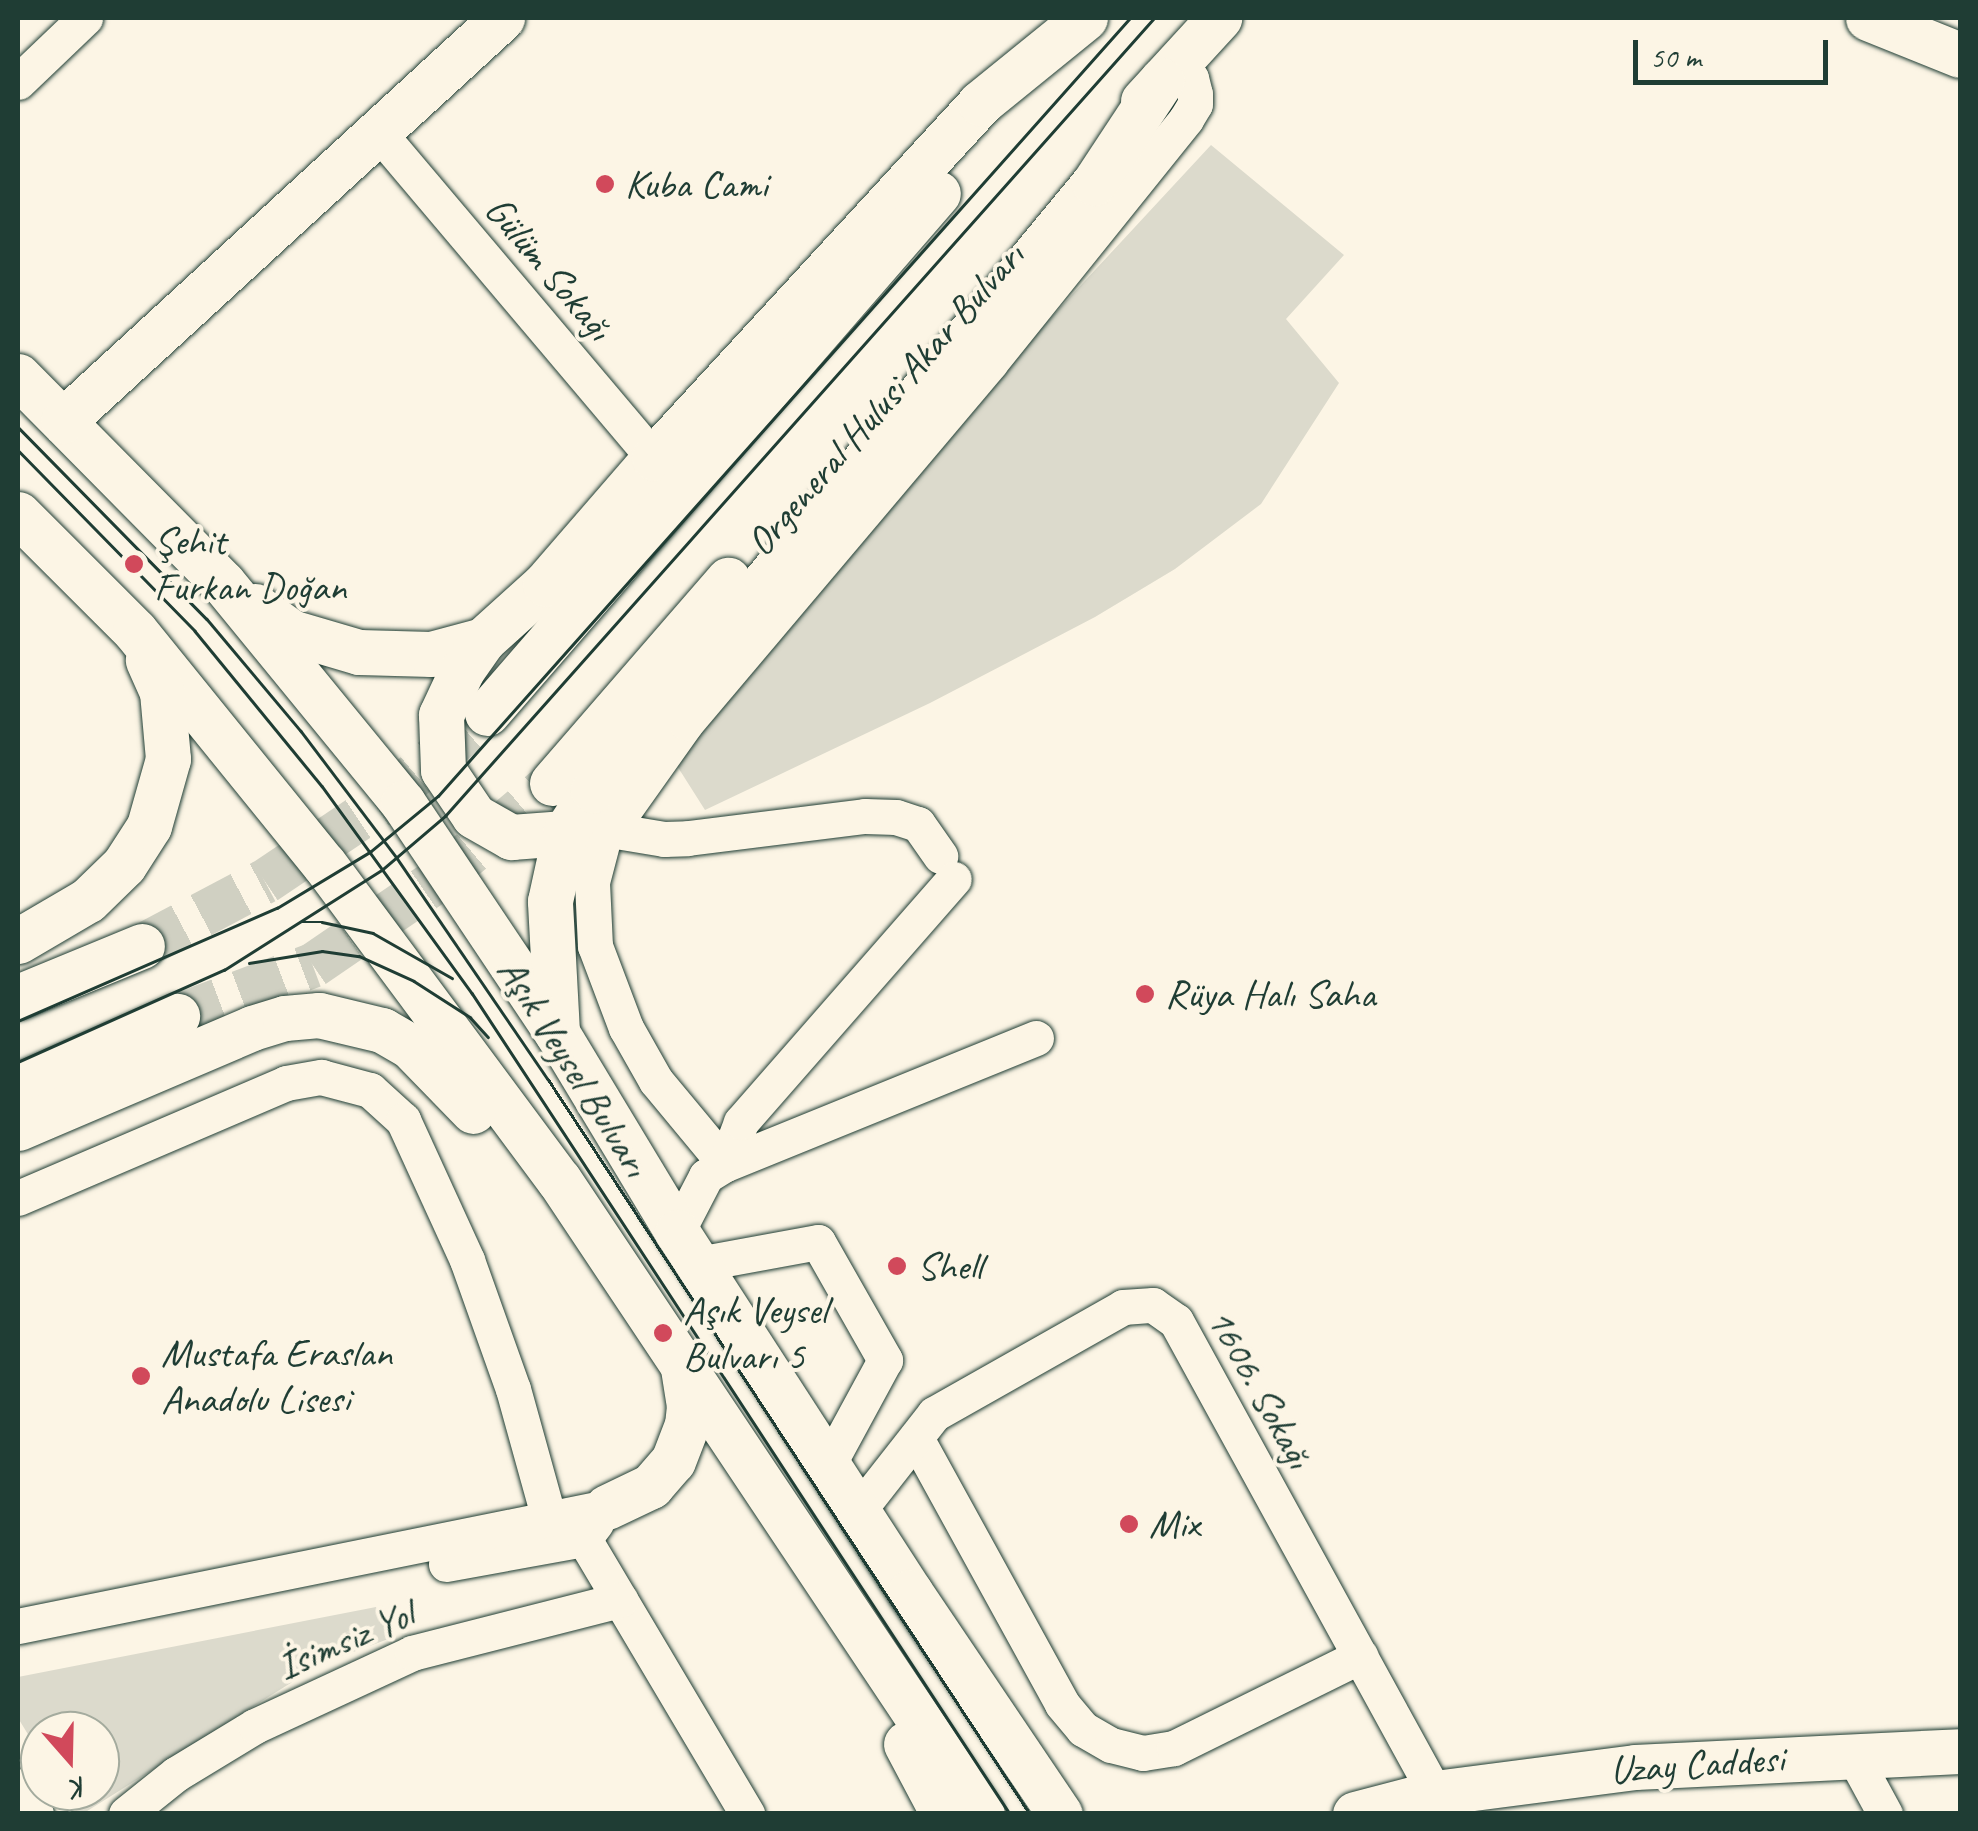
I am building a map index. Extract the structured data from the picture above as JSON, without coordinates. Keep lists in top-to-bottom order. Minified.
{"streets":{"main road":["Orgeneral Hulusi Akar Bulvarı","Aşık Veysel Bulvarı","Uzay Caddesi"],"street":["Gülüm Sokağı","1606. Sokağı","İsimsiz Yol"]},"crossings":[["Aşık Veysel Bulvarı","1606. Sokağı"],["1606. Sokağı","Uzay Caddesi"]],"places":["Kuba Cami","Şehit Furkan Doğan","Rüya Halı Saha","Shell","Aşık Veysel Bulvarı 5","Mustafa Eraslan Anadolu Lisesi","Mix"],"scale_bar":"50 m","north":"bottom"}
